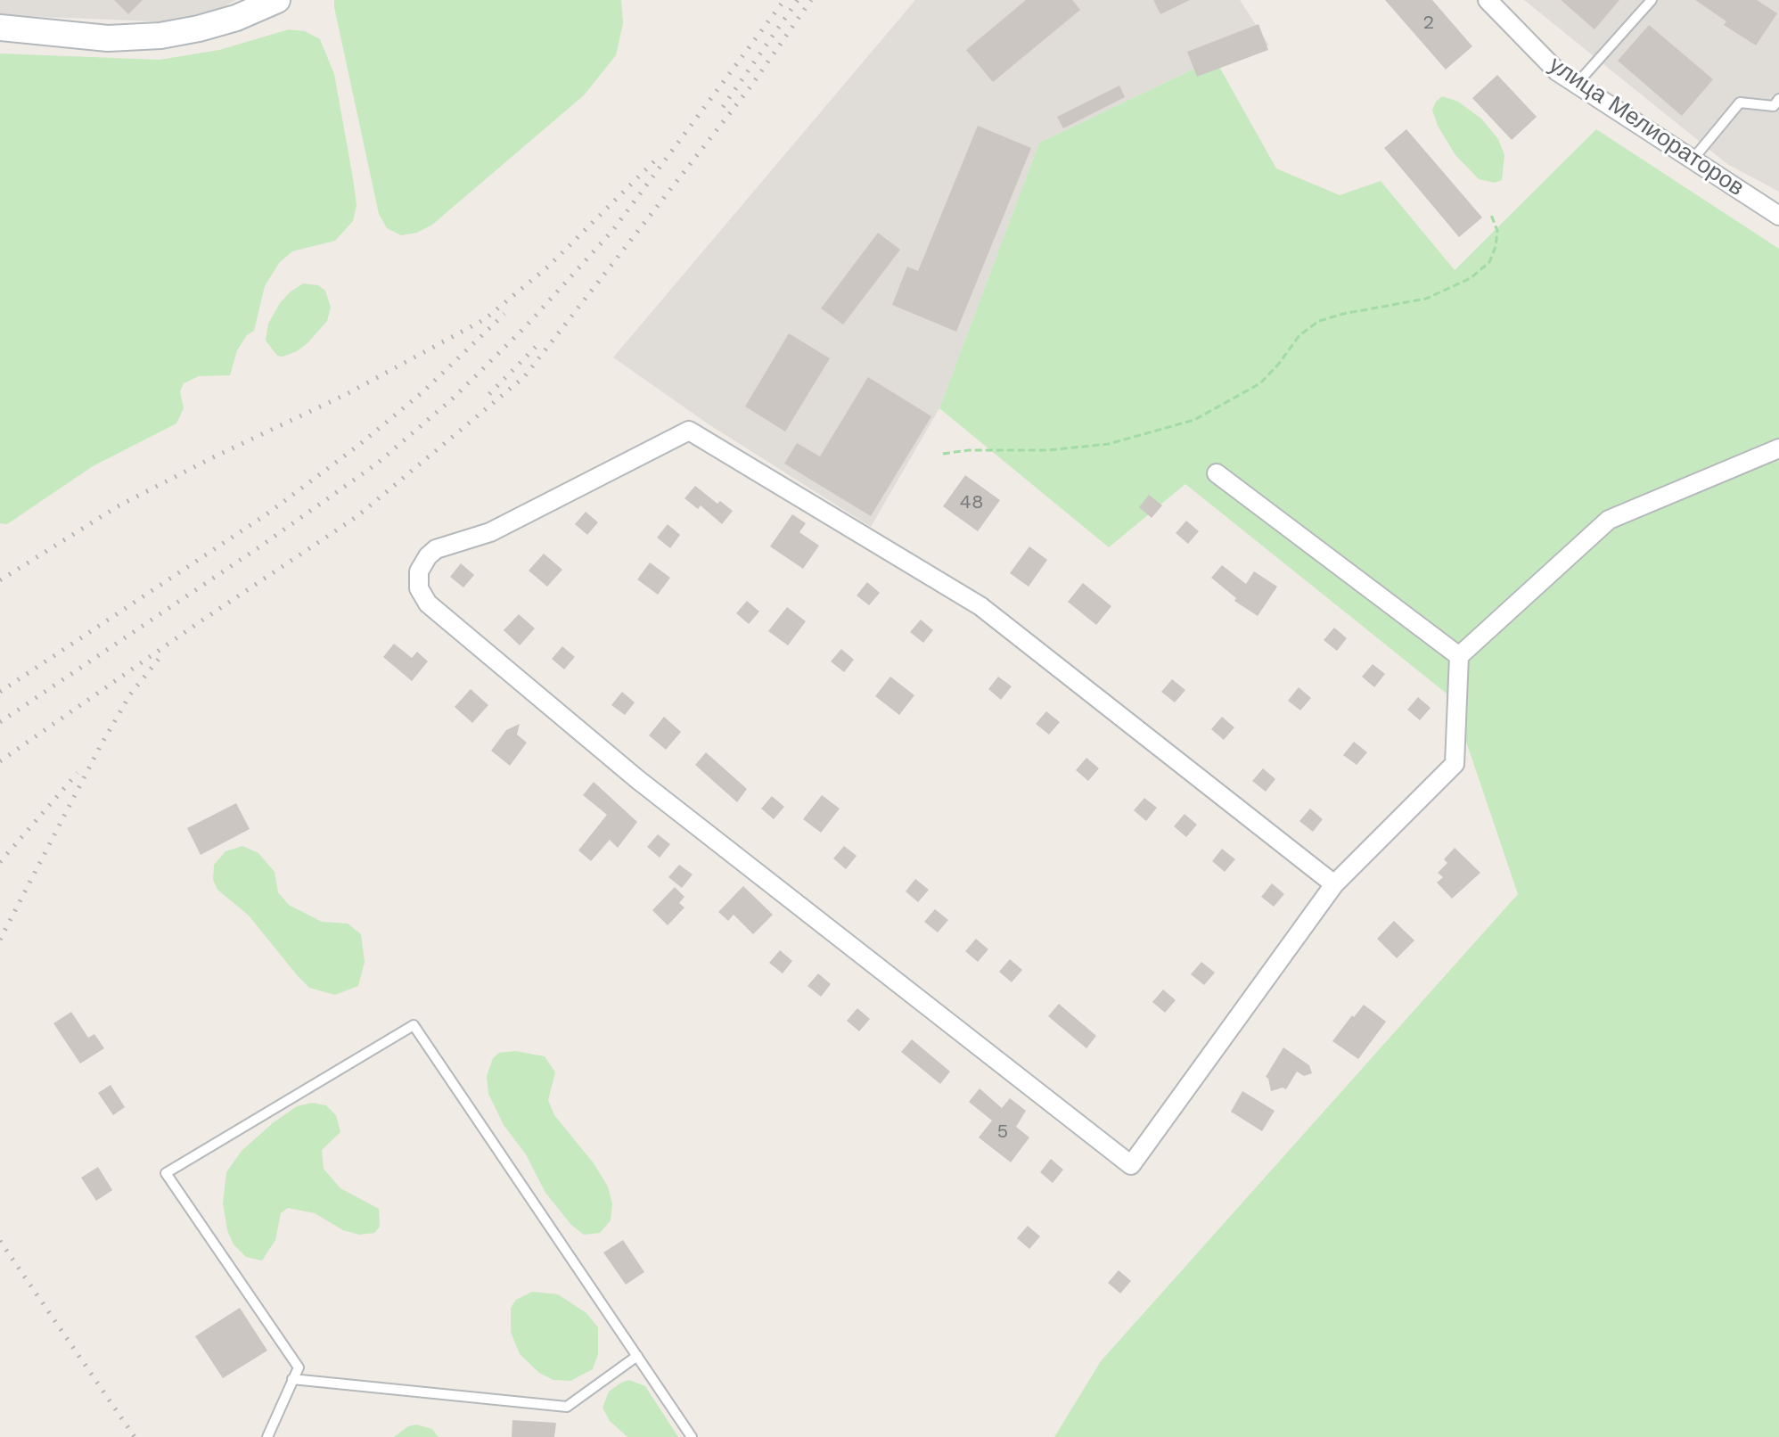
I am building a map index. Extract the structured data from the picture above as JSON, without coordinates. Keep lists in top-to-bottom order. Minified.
{"streets":{"street":["улица Мелиораторов"]},"house_numbers":["2","48","5"]}
